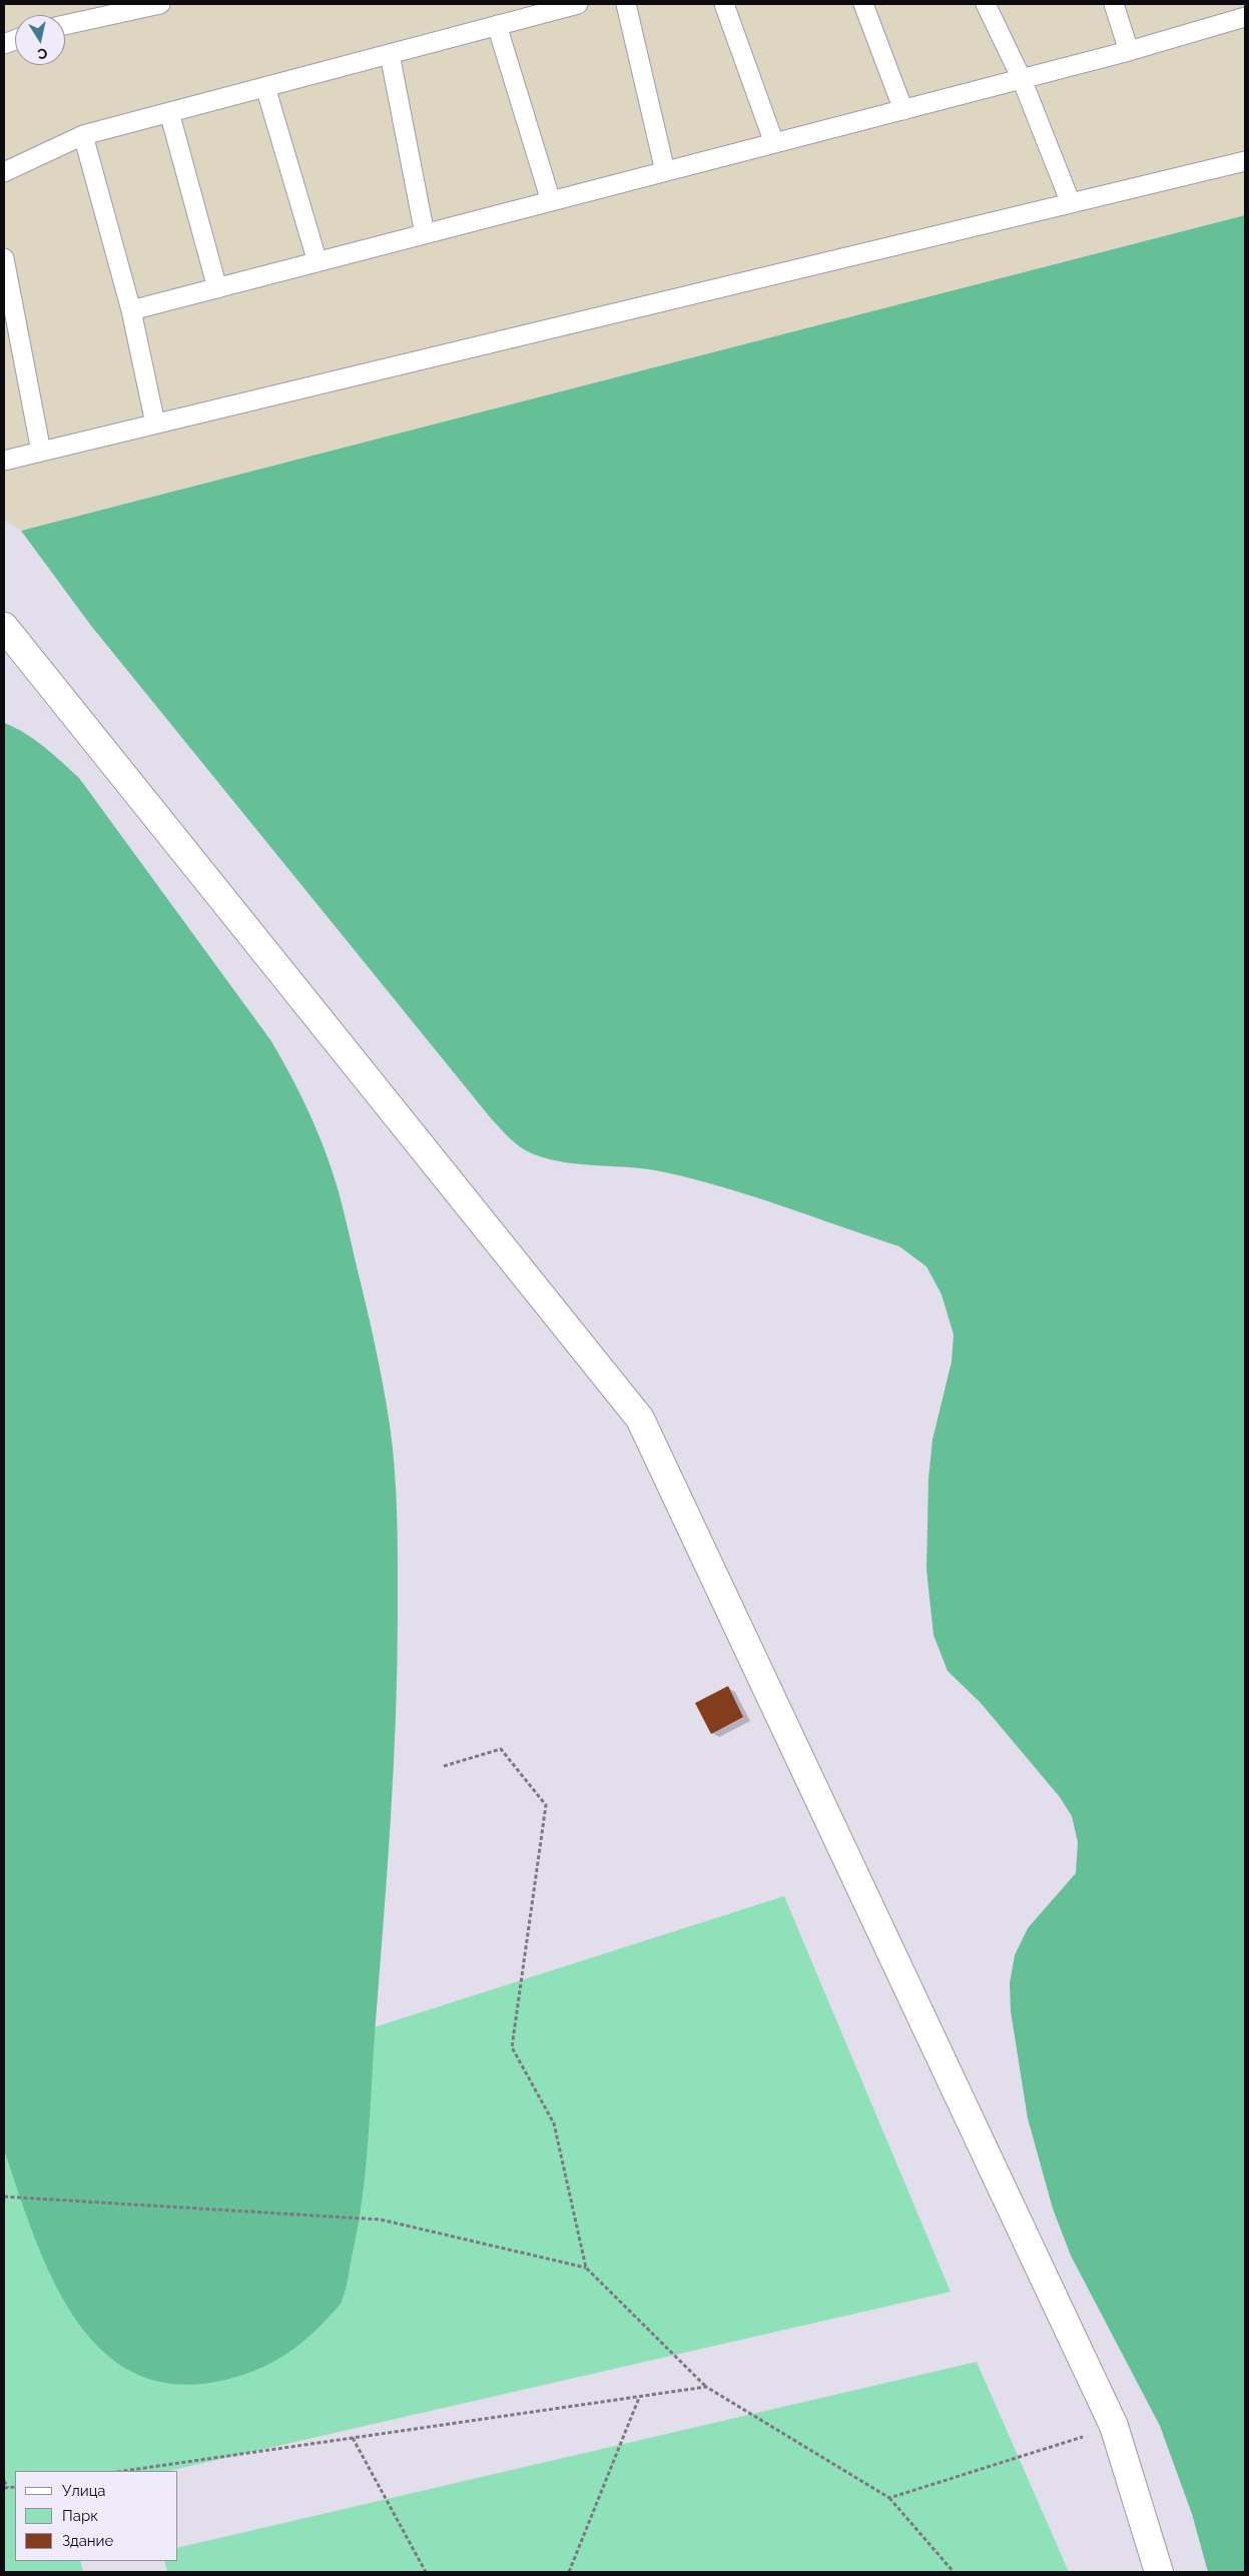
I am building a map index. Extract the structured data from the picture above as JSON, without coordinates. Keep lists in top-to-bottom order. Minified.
{"legend":["Улица","Парк","Здание"],"north":"bottom"}
